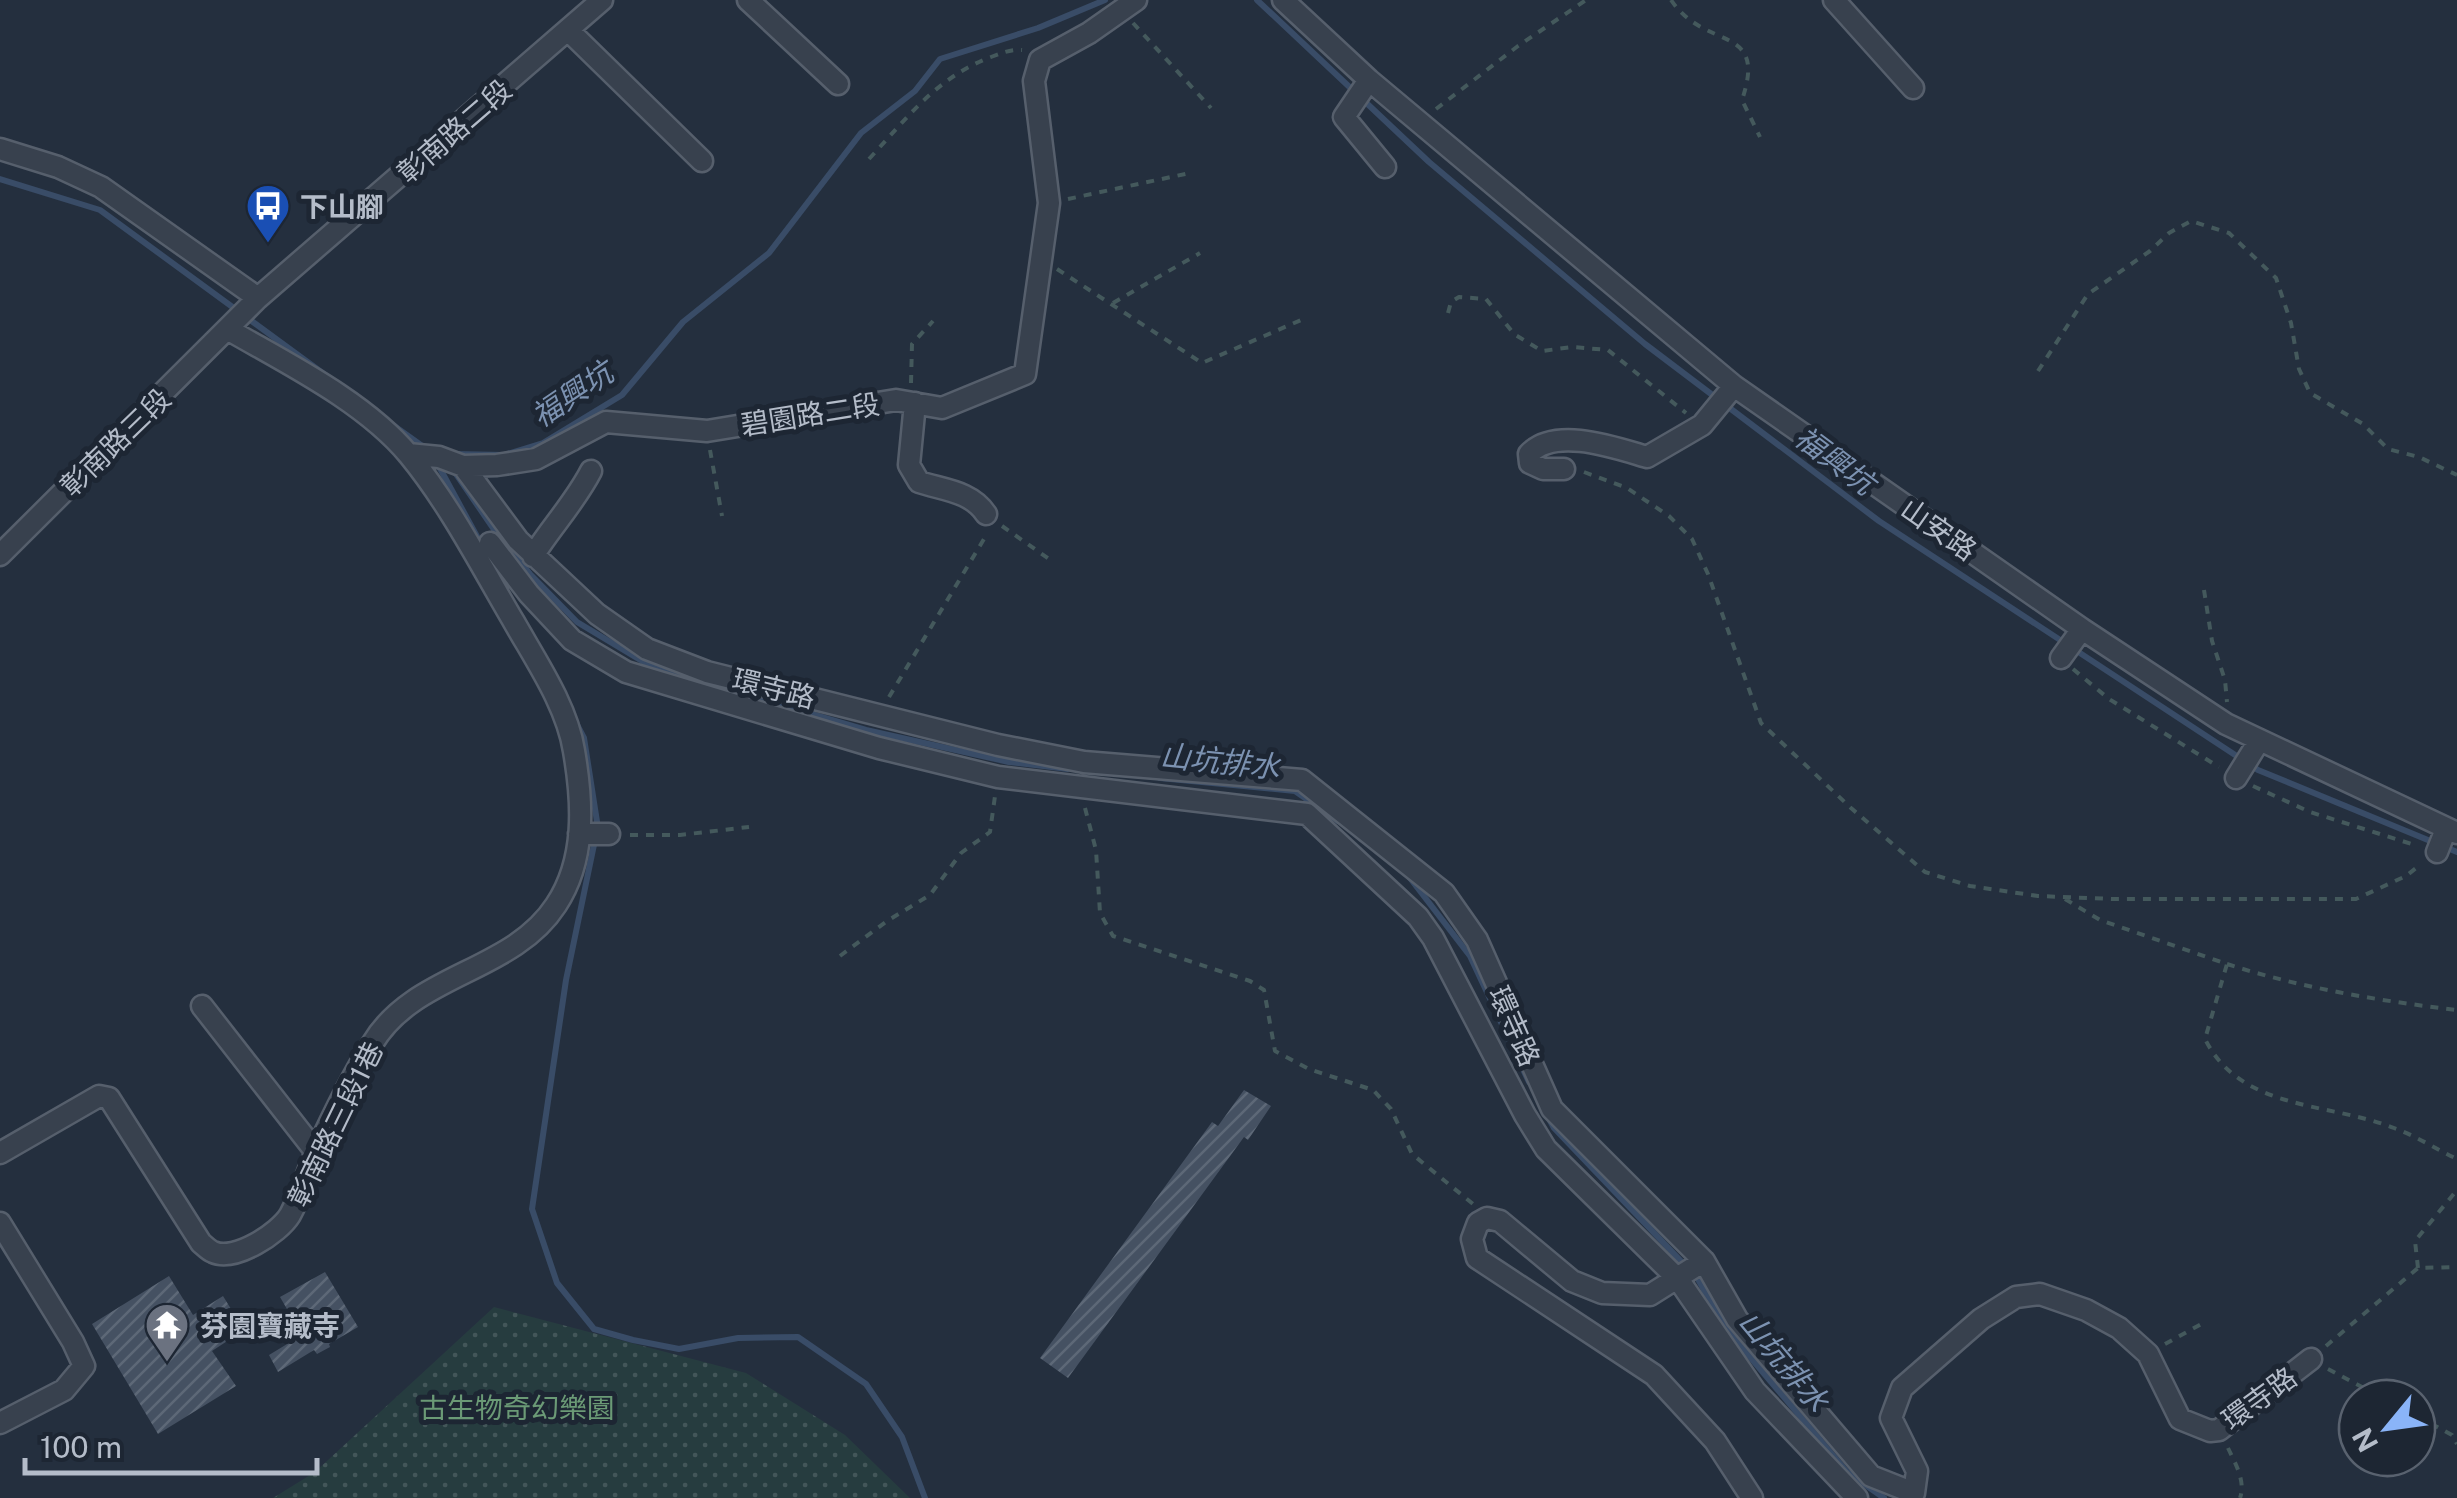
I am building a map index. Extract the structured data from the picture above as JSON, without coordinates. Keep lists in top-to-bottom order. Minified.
{"streets":{"street":["彰南路二段","碧園路二段","彰南路三段","山安路","環寺路","彰南路三段1巷"]},"crossings":[["彰南路二段","彰南路三段"],["彰南路二段","彰南路三段1巷"],["碧園路二段","環寺路"],["碧園路二段","彰南路三段1巷"],["彰南路三段","彰南路三段1巷"]],"water":["福興坑","山坑排水"],"parks":["古生物奇幻樂園"],"places":{"bus stop":["下山腳"],"temple":["芬園寶藏寺"]},"scale_bar":"100 m","north":"bottom left"}
